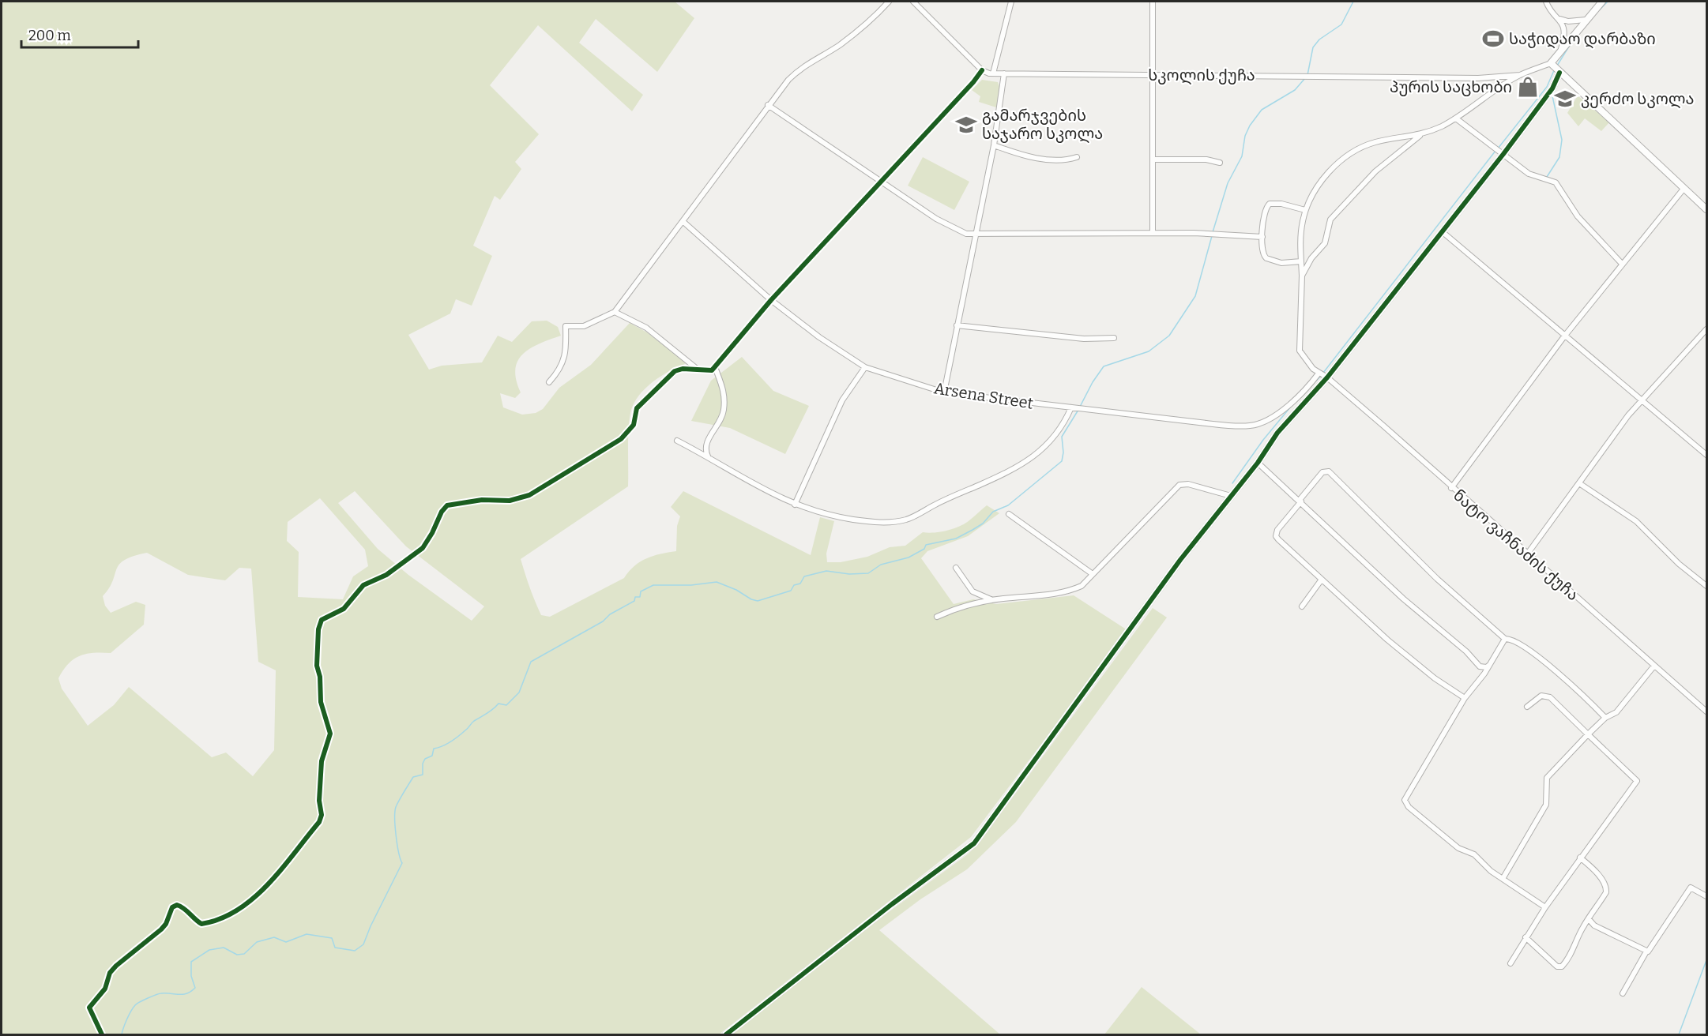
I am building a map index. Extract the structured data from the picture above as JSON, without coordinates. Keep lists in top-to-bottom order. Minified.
{"streets":{"street":["სკოლის ქუჩა","Arsena Street","ნატო ვაჩნაძის ქუჩა"]},"crossings":[["Arsena Street","ნატო ვაჩნაძის ქუჩა"]],"places":{"sports":["საჭიდაო დარბაზი"],"shop":["პურის საცხობი"],"school or university":["კერძო სკოლა","გამარჯვების საჯარო სკოლა"]},"scale_bar":"200 m"}
